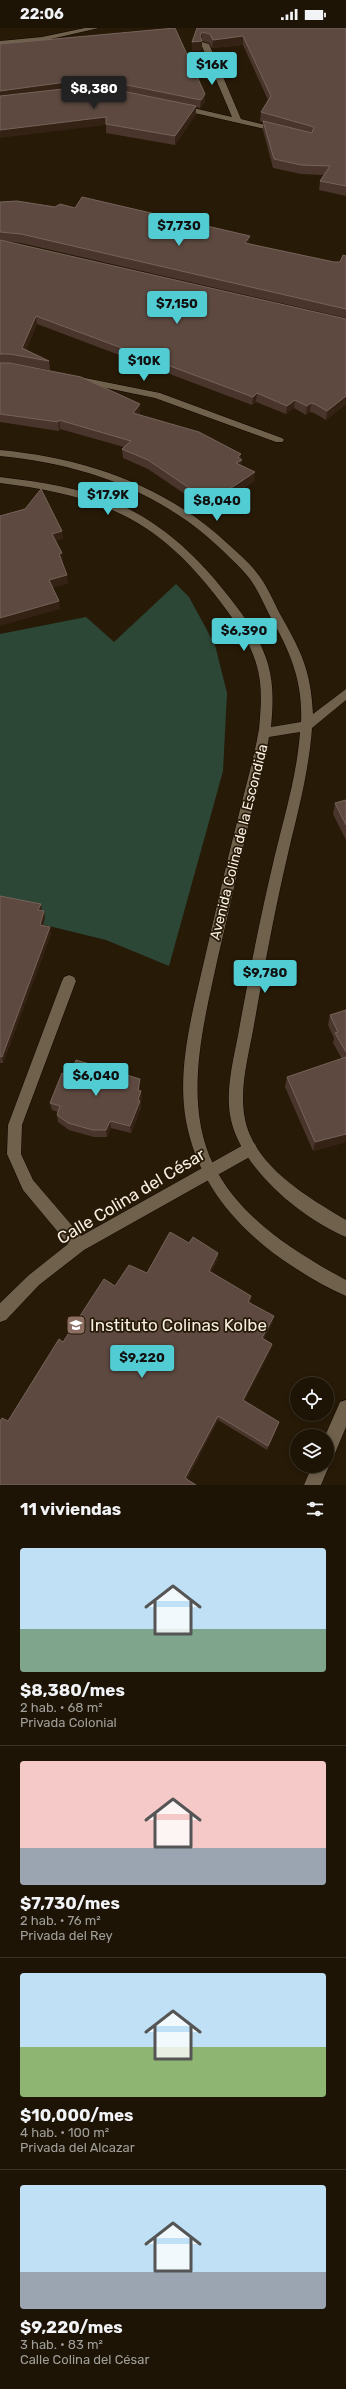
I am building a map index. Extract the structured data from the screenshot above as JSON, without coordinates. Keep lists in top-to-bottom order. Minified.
{"streets":{"main road":["Avenida Colina de la Escondida","Calle Colina del César"]},"crossings":[["Avenida Colina de la Escondida","Calle Colina del César"]],"places":{"school or university":["Instituto Colinas Kolbe"]},"page":{"status":"22:06","price":["$16K","$8,380","$7,730","$7,150","$10K","$17.9K","$8,040","$6,390","$9,780","$6,040","$9,220"],"heading":"11 viviendas","list":[{"name":"$8,380/mes","note":"2 hab. · 68 m² · Privada Colonial"},{"name":"$7,730/mes","note":"2 hab. · 76 m² · Privada del Rey"},{"name":"$10,000/mes","note":"4 hab. · 100 m² · Privada del Alcazar"},{"name":"$9,220/mes","note":"3 hab. · 83 m² · Calle Colina del César"}]}}
